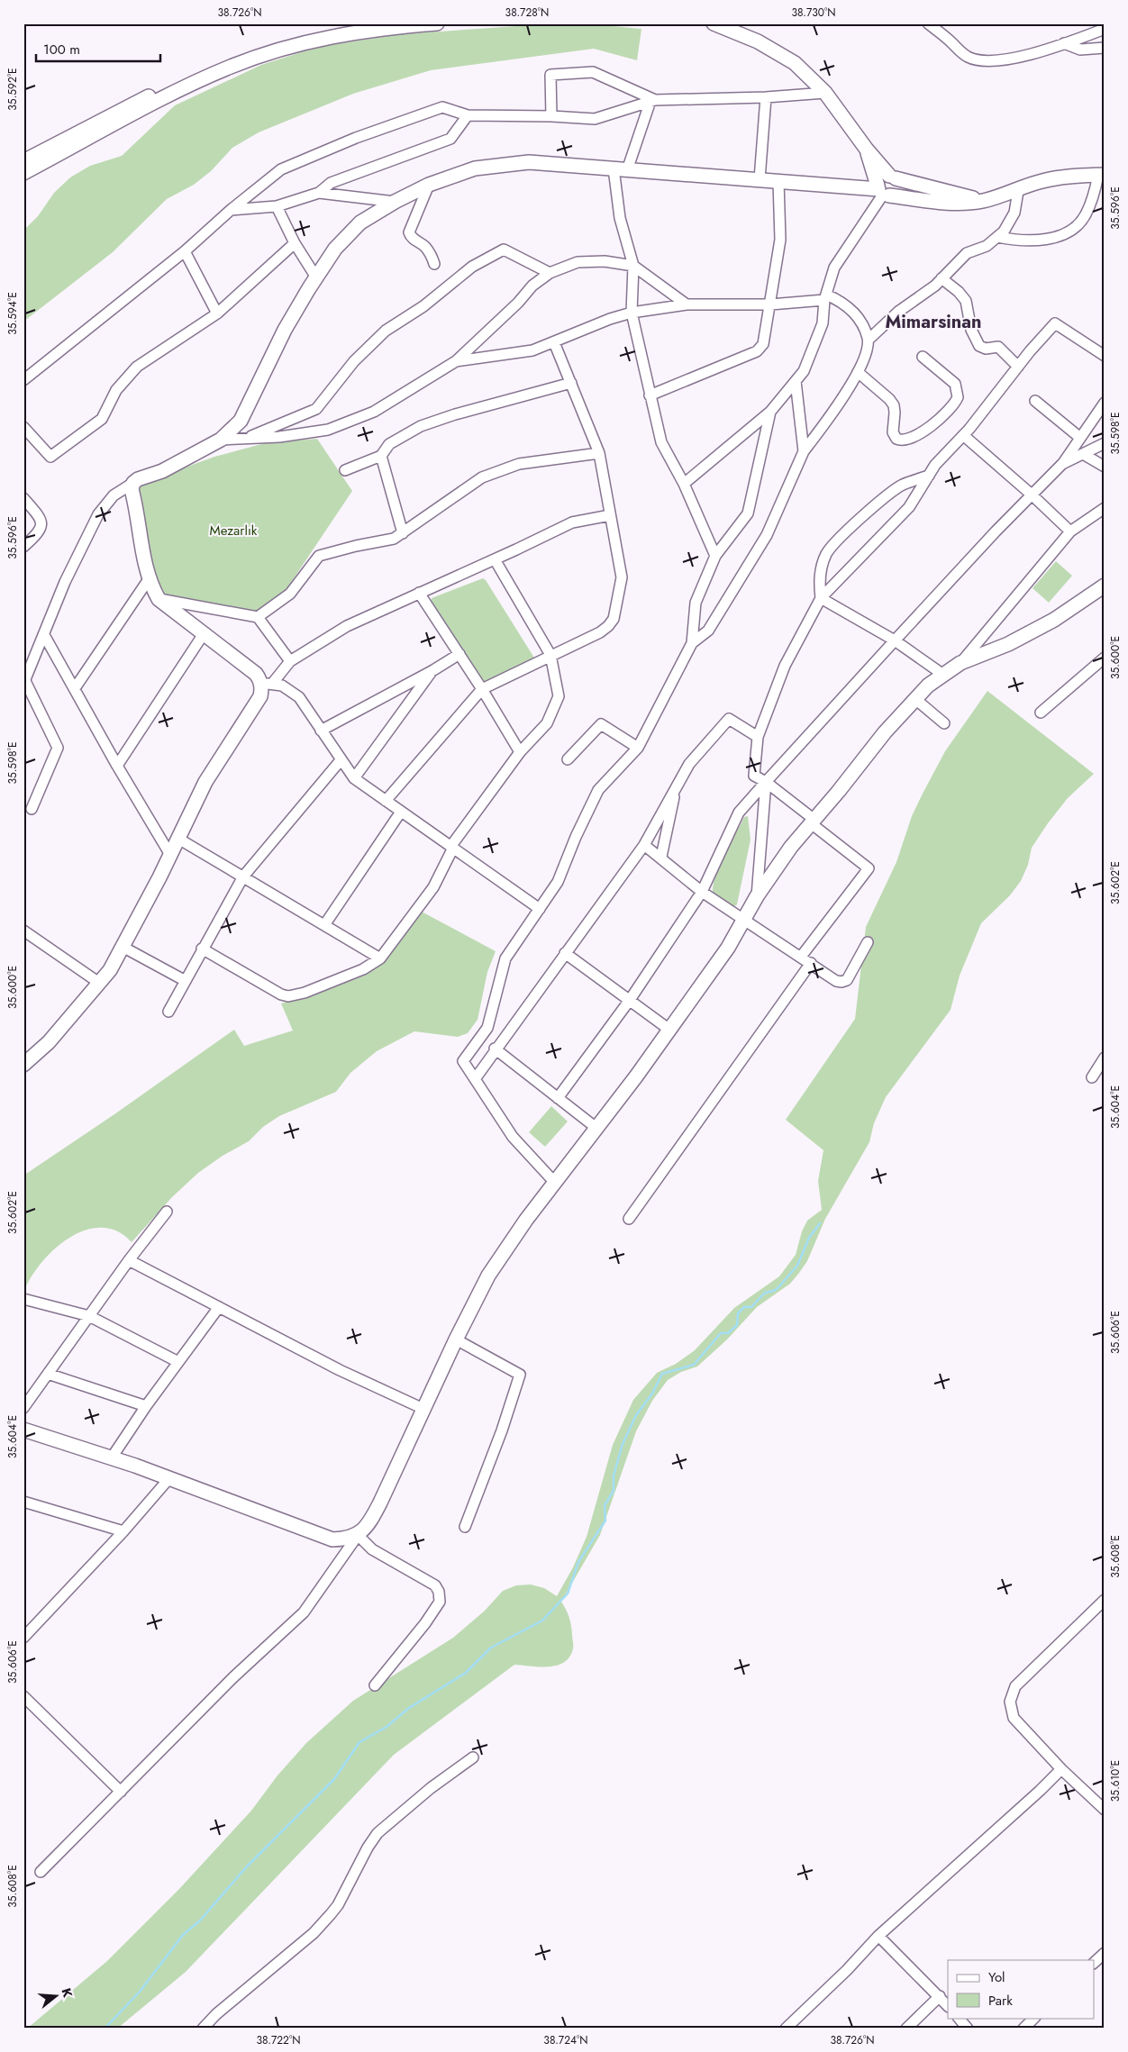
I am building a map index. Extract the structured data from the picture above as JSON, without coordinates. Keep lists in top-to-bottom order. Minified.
{"districts":["Mimarsinan"],"parks":["Mezarlık"],"legend":["Yol","Park"],"scale_bar":"100 m","north":"right","coordinates":["38.726°N","38.728°N","38.730°N","35.592°E","35.596°E","35.594°E","35.598°E","35.600°E","35.602°E","35.604°E","35.606°E","35.608°E","35.610°E","38.722°N","38.724°N"]}
